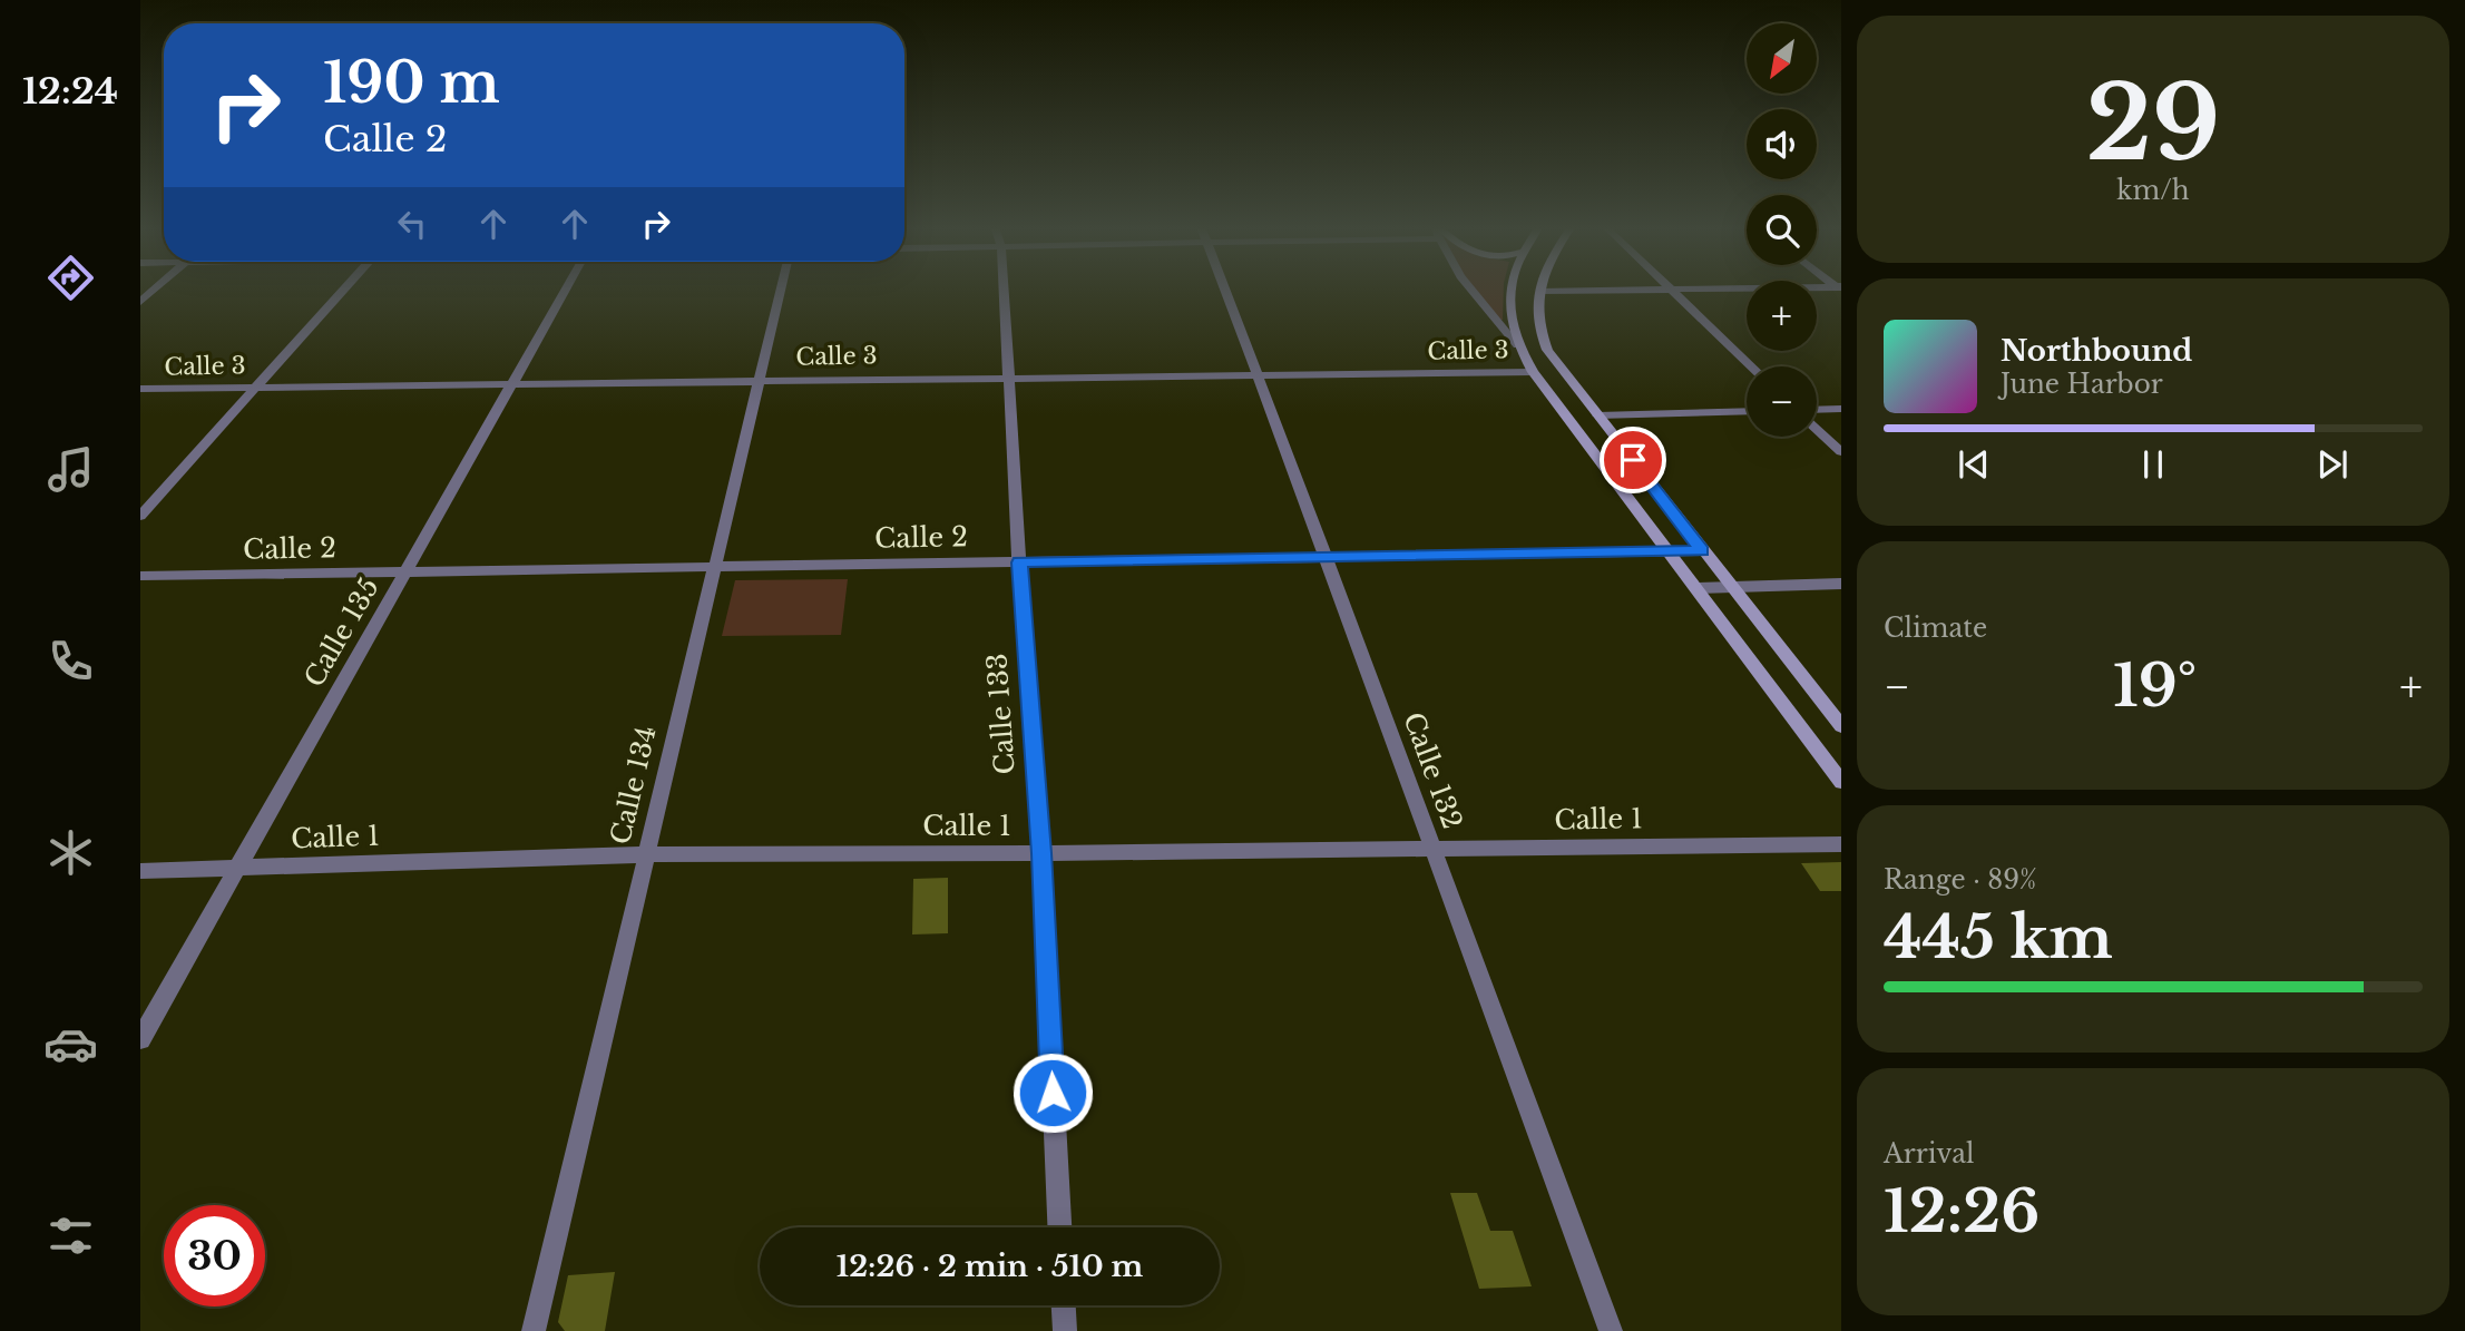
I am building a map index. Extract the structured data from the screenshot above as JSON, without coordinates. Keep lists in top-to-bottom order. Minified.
{"streets":{"street":["Calle 3","Calle 2","Calle 135","Calle 133","Calle 132","Calle 134","Calle 1"]},"crossings":[["Calle 3","Calle 135"],["Calle 3","Calle 133"],["Calle 3","Calle 132"],["Calle 3","Calle 134"],["Calle 2","Calle 135"],["Calle 2","Calle 133"],["Calle 2","Calle 132"],["Calle 2","Calle 134"],["Calle 135","Calle 1"],["Calle 133","Calle 1"],["Calle 132","Calle 1"],["Calle 134","Calle 1"]],"north":"bottom left","page":{"tabs":"12:24","tile":[["29","km/h"],"Climate",["Range · 89%","445 km"],["Arrival","12:26"]],"map_buttons":["+","−"],"turn":["190 m","Calle 2"],"song":["Northbound","June Harbor"],"heat":["−","19°","+"],"limit":"30","trip":"12:26 · 2 min · 510 m"}}
